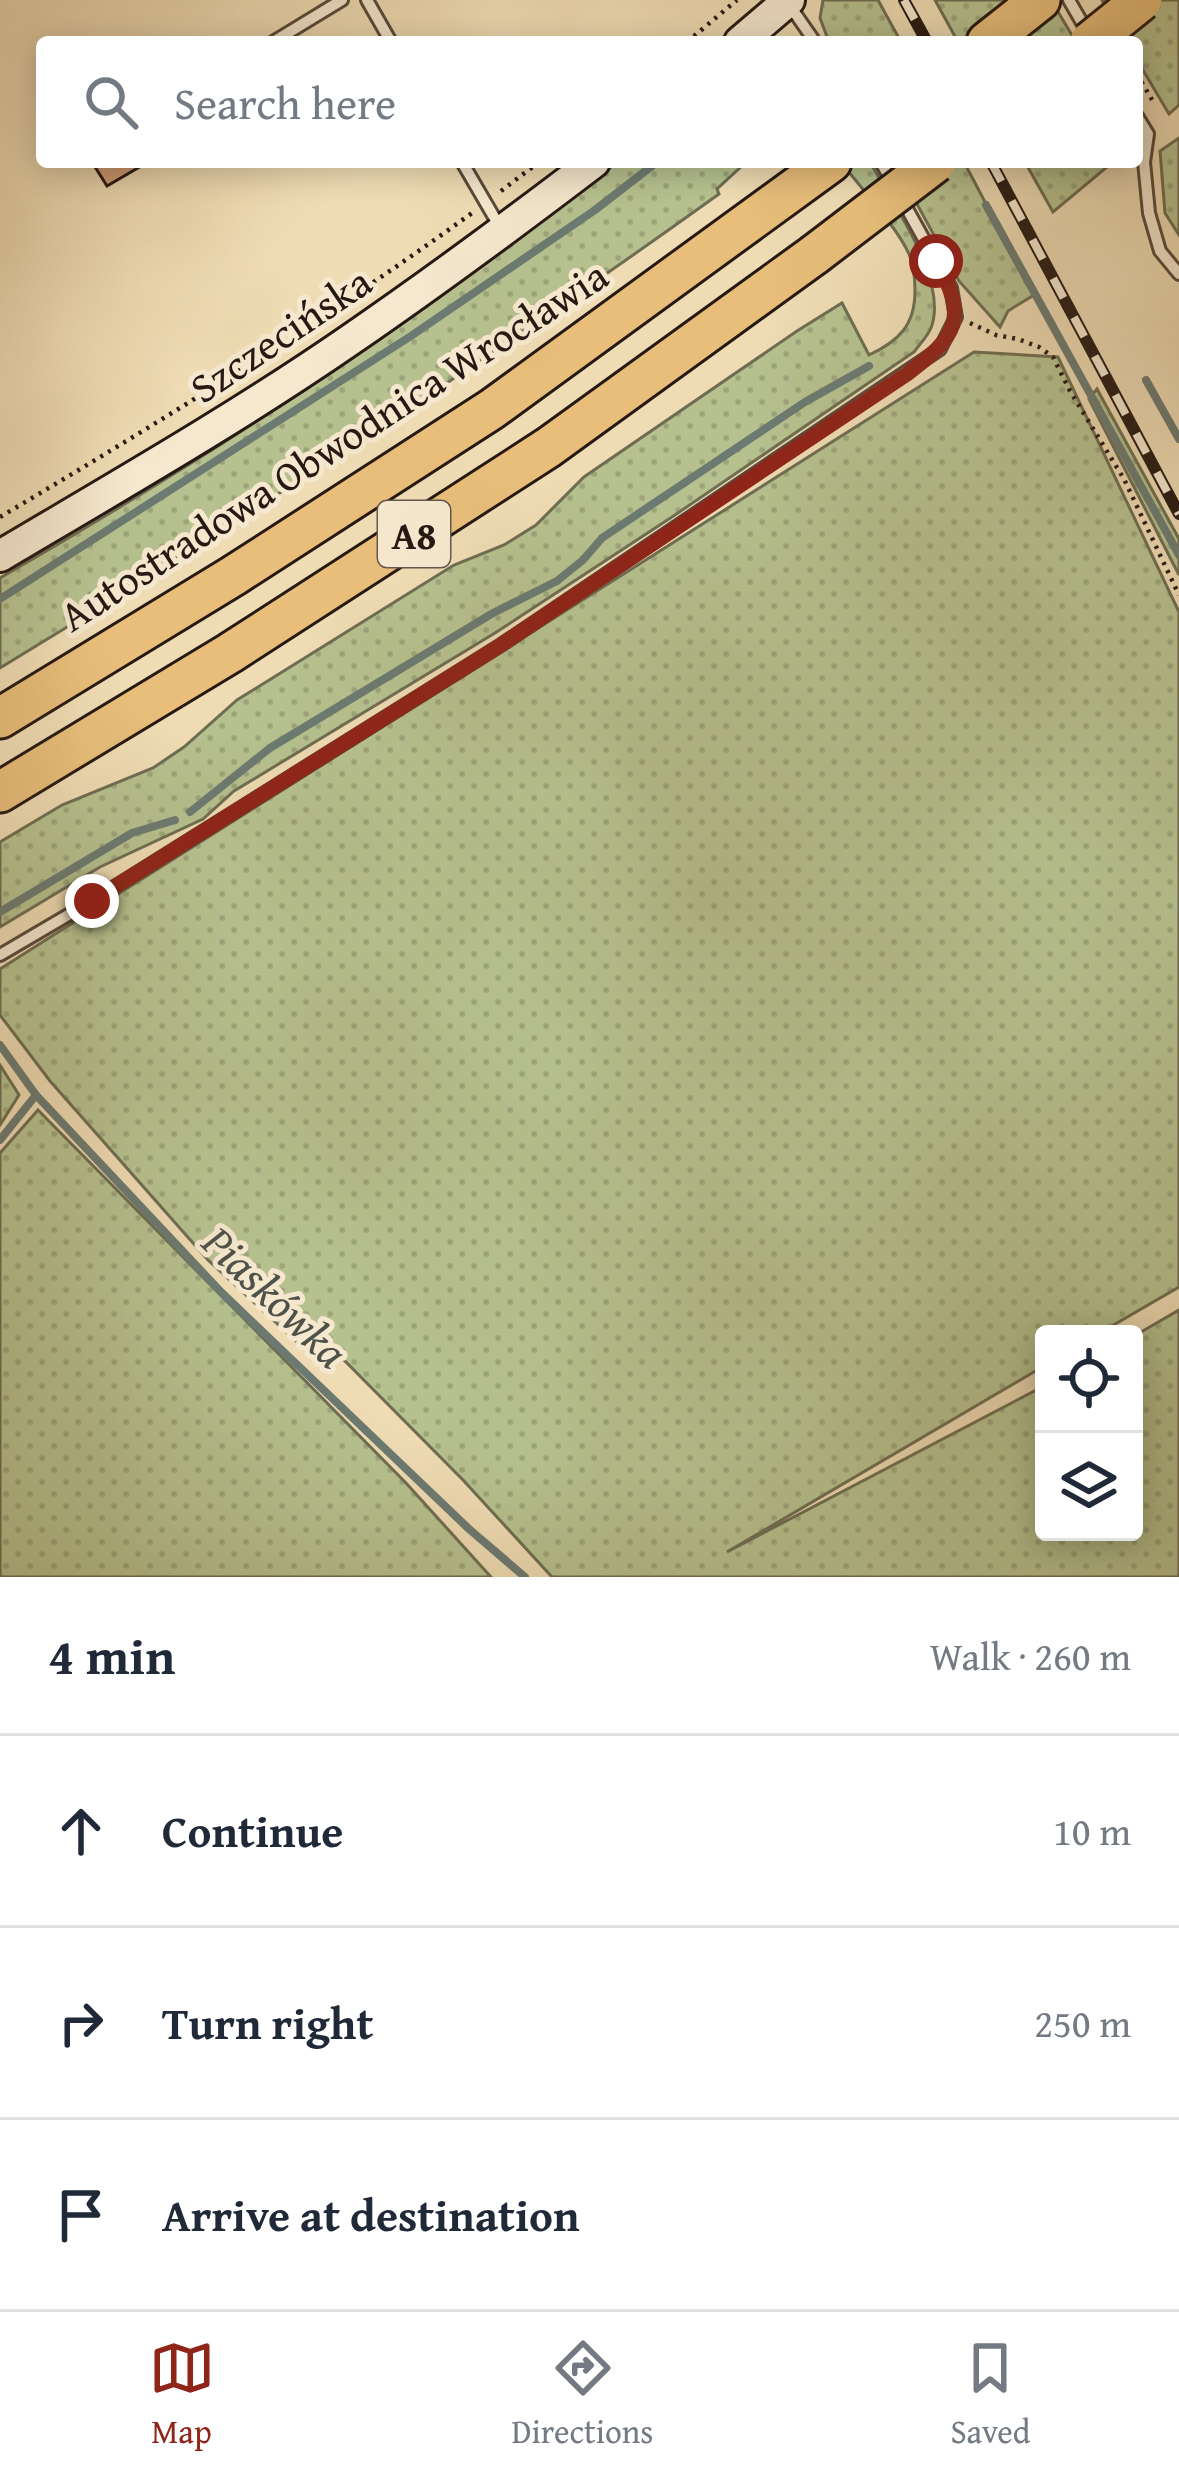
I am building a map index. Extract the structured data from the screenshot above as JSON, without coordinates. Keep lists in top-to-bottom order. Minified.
{"streets":{"highway":["Autostradowa Obwodnica Wrocławia","A8"],"street":["Szczecińska"]},"water":["Piaskówka"],"page":{"search":"Search here","heading":["4 min","Walk · 260 m"],"list":[["Continue","10 m"],["Turn right","250 m"],"Arrive at destination"],"nav":["Map","Directions","Saved"]}}
